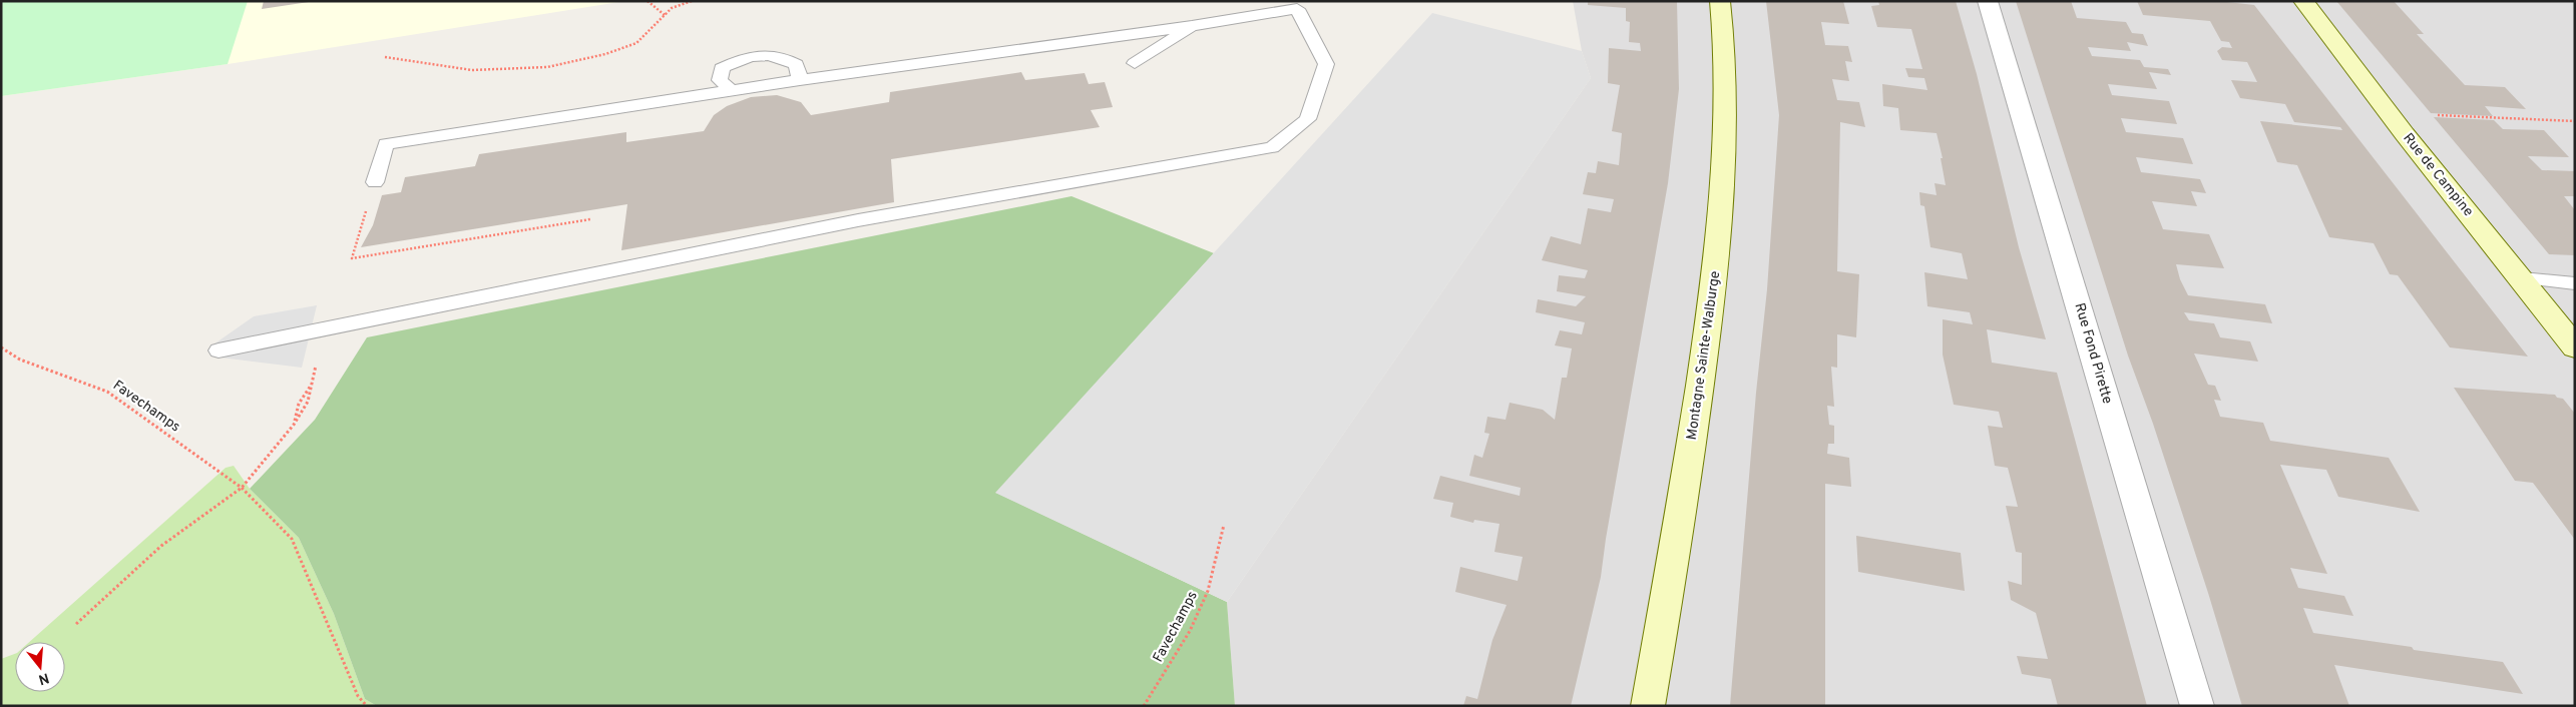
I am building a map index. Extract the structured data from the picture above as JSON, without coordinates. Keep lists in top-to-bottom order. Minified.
{"streets":{"street":["Rue de Campine","Rue Fond Pirette","Montagne Sainte-Walburge"],"path":["Favechamps"]},"north":"bottom"}
